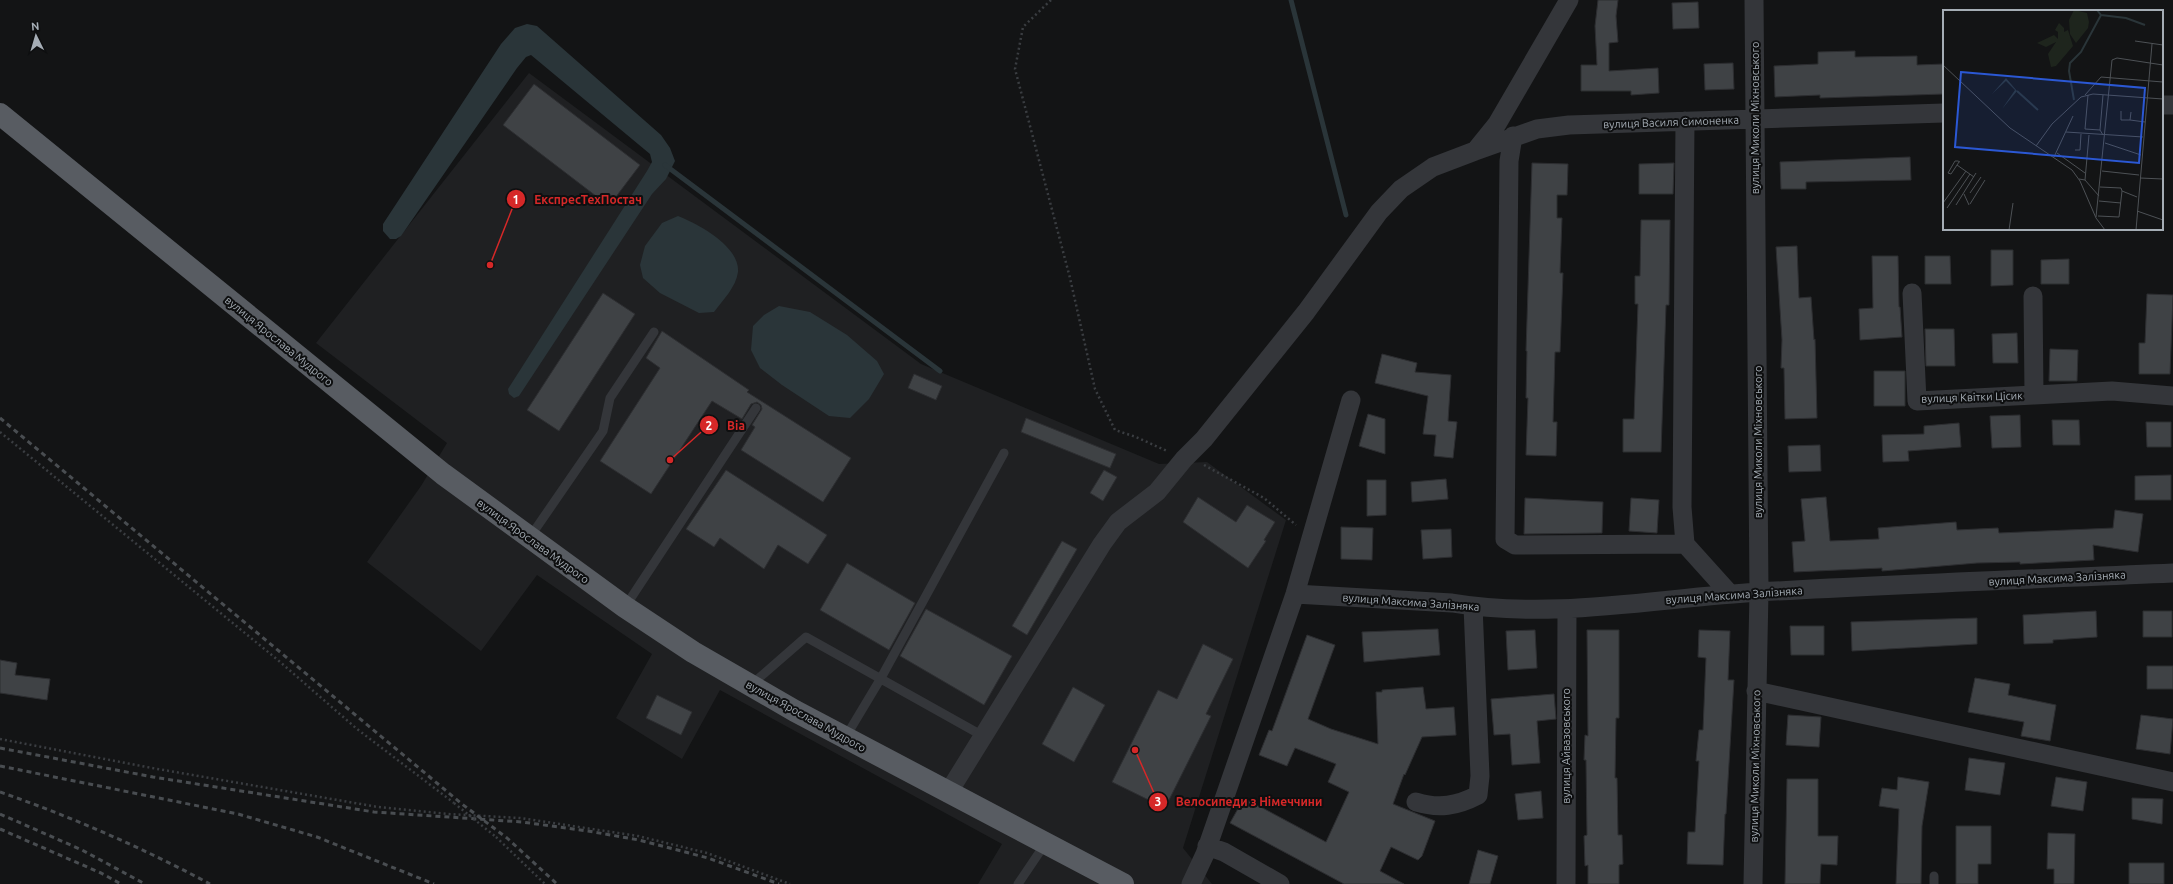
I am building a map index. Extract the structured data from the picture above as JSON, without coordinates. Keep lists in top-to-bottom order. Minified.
{"streets":{"highway":["вулиця Ярослава Мудрого"],"street":["вулиця Миколи Міхновського","вулиця Василя Симоненка","вулиця Квітки Цісик","вулиця Максима Залізняка","вулиця Айвазовського"]},"crossings":[["вулиця Миколи Міхновського","вулиця Василя Симоненка"],["вулиця Миколи Міхновського","вулиця Максима Залізняка"],["вулиця Василя Симоненка","вулиця Ярослава Мудрого"],["вулиця Максима Залізняка","вулиця Айвазовського"]],"places":["ЕкспресТехПостач","Віа","Велосипеди з Німеччини"],"north":"top"}
